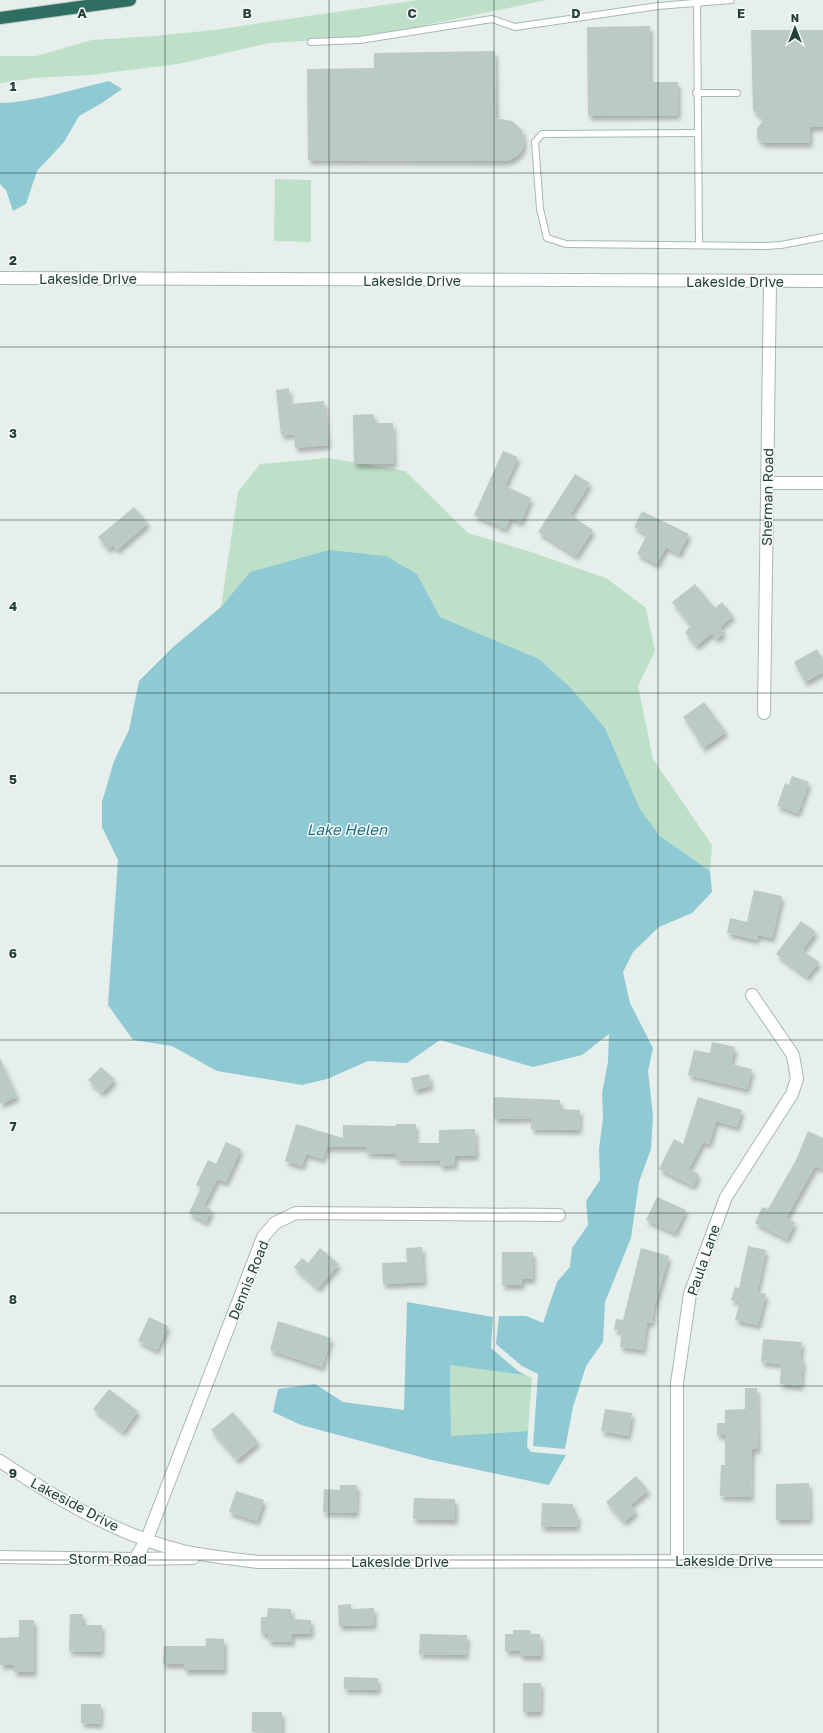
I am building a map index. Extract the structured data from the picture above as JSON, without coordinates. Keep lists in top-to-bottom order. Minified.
{"streets":{"street":["Lakeside Drive","Sherman Road","Paula Lane","Dennis Road","Storm Road"]},"crossings":[["Lakeside Drive","Sherman Road"],["Lakeside Drive","Paula Lane"],["Lakeside Drive","Dennis Road"],["Lakeside Drive","Storm Road"],["Dennis Road","Storm Road"]],"water":["Lake Helen"],"north":"top","grid":{"columns":["A","B","C","D","E"],"rows":["1","2","3","4","5","6","7","8","9"]}}
